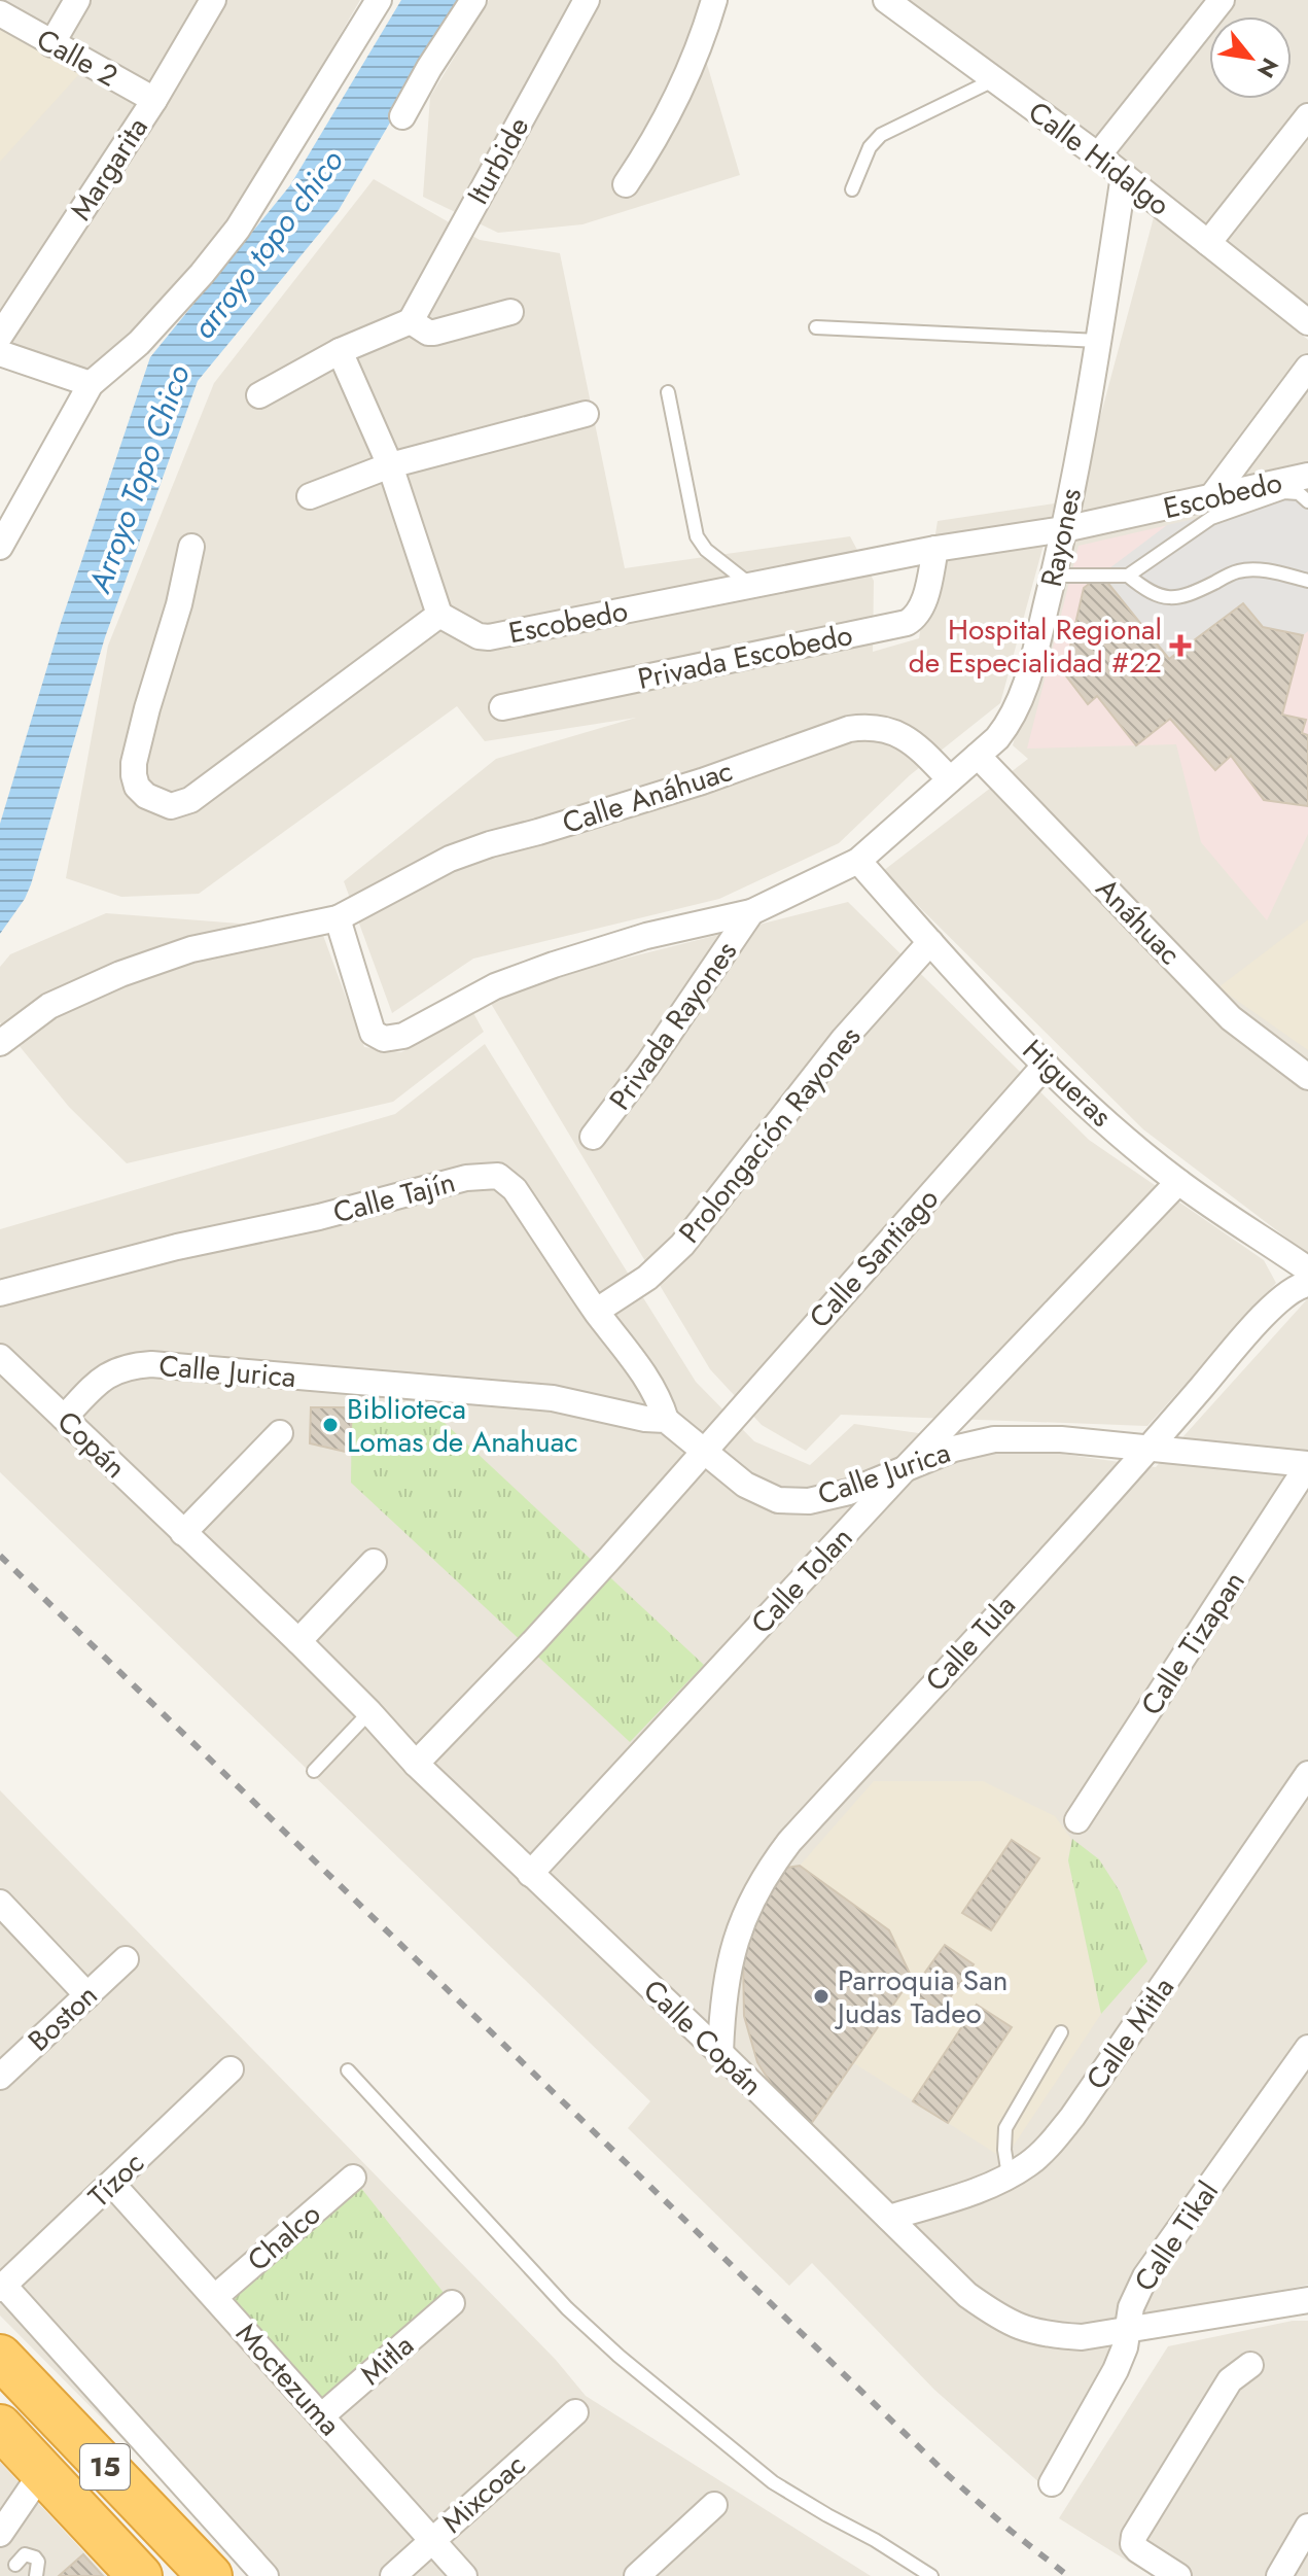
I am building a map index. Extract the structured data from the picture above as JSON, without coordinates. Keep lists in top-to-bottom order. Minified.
{"streets":{"highway":["15"],"street":["Calle 2","Calle Hidalgo","Iturbide","Margarita","Escobedo","Rayones","Privada Escobedo","Calle Anáhuac","Anáhuac","Privada Rayones","Higueras","Prolongación Rayones","Calle Tajín","Calle Santiago","Calle Jurica","Copán","Calle Tolan","Calle Tula","Calle Tizapan","Boston","Calle Mitla","Calle Copán","Tízoc","Calle Tikal","Chalco","Mitla","Moctezuma","Mixcoac"]},"crossings":[["Calle 2","Margarita"],["Calle Hidalgo","Rayones"],["Escobedo","Rayones"],["Escobedo","Privada Escobedo"],["Rayones","Calle Anáhuac"],["Rayones","Anáhuac"],["Rayones","Privada Rayones"],["Rayones","Higueras"],["Higueras","Prolongación Rayones"],["Higueras","Calle Santiago"],["Higueras","Calle Tolan"],["Prolongación Rayones","Calle Tajín"],["Calle Tajín","Calle Jurica"],["Calle Santiago","Calle Jurica"],["Calle Santiago","Calle Copán"],["Calle Jurica","Copán"],["Calle Jurica","Calle Tolan"],["Calle Jurica","Calle Tula"],["Calle Jurica","Calle Tizapan"],["Copán","Calle Copán"],["Calle Tolan","Calle Copán"],["Calle Tula","Calle Copán"],["Calle Mitla","Calle Copán"],["Calle Copán","Calle Tikal"],["Tízoc","Moctezuma"],["Chalco","Moctezuma"],["Mitla","Moctezuma"],["Moctezuma","Mixcoac"]],"water":["arroyo topo chico","Arroyo Topo Chico"],"places":{"health":["Hospital Regional de Especialidad #22"],"other":["Biblioteca Lomas de Anahuac","Parroquia San Judas Tadeo"]},"north":"bottom right"}
